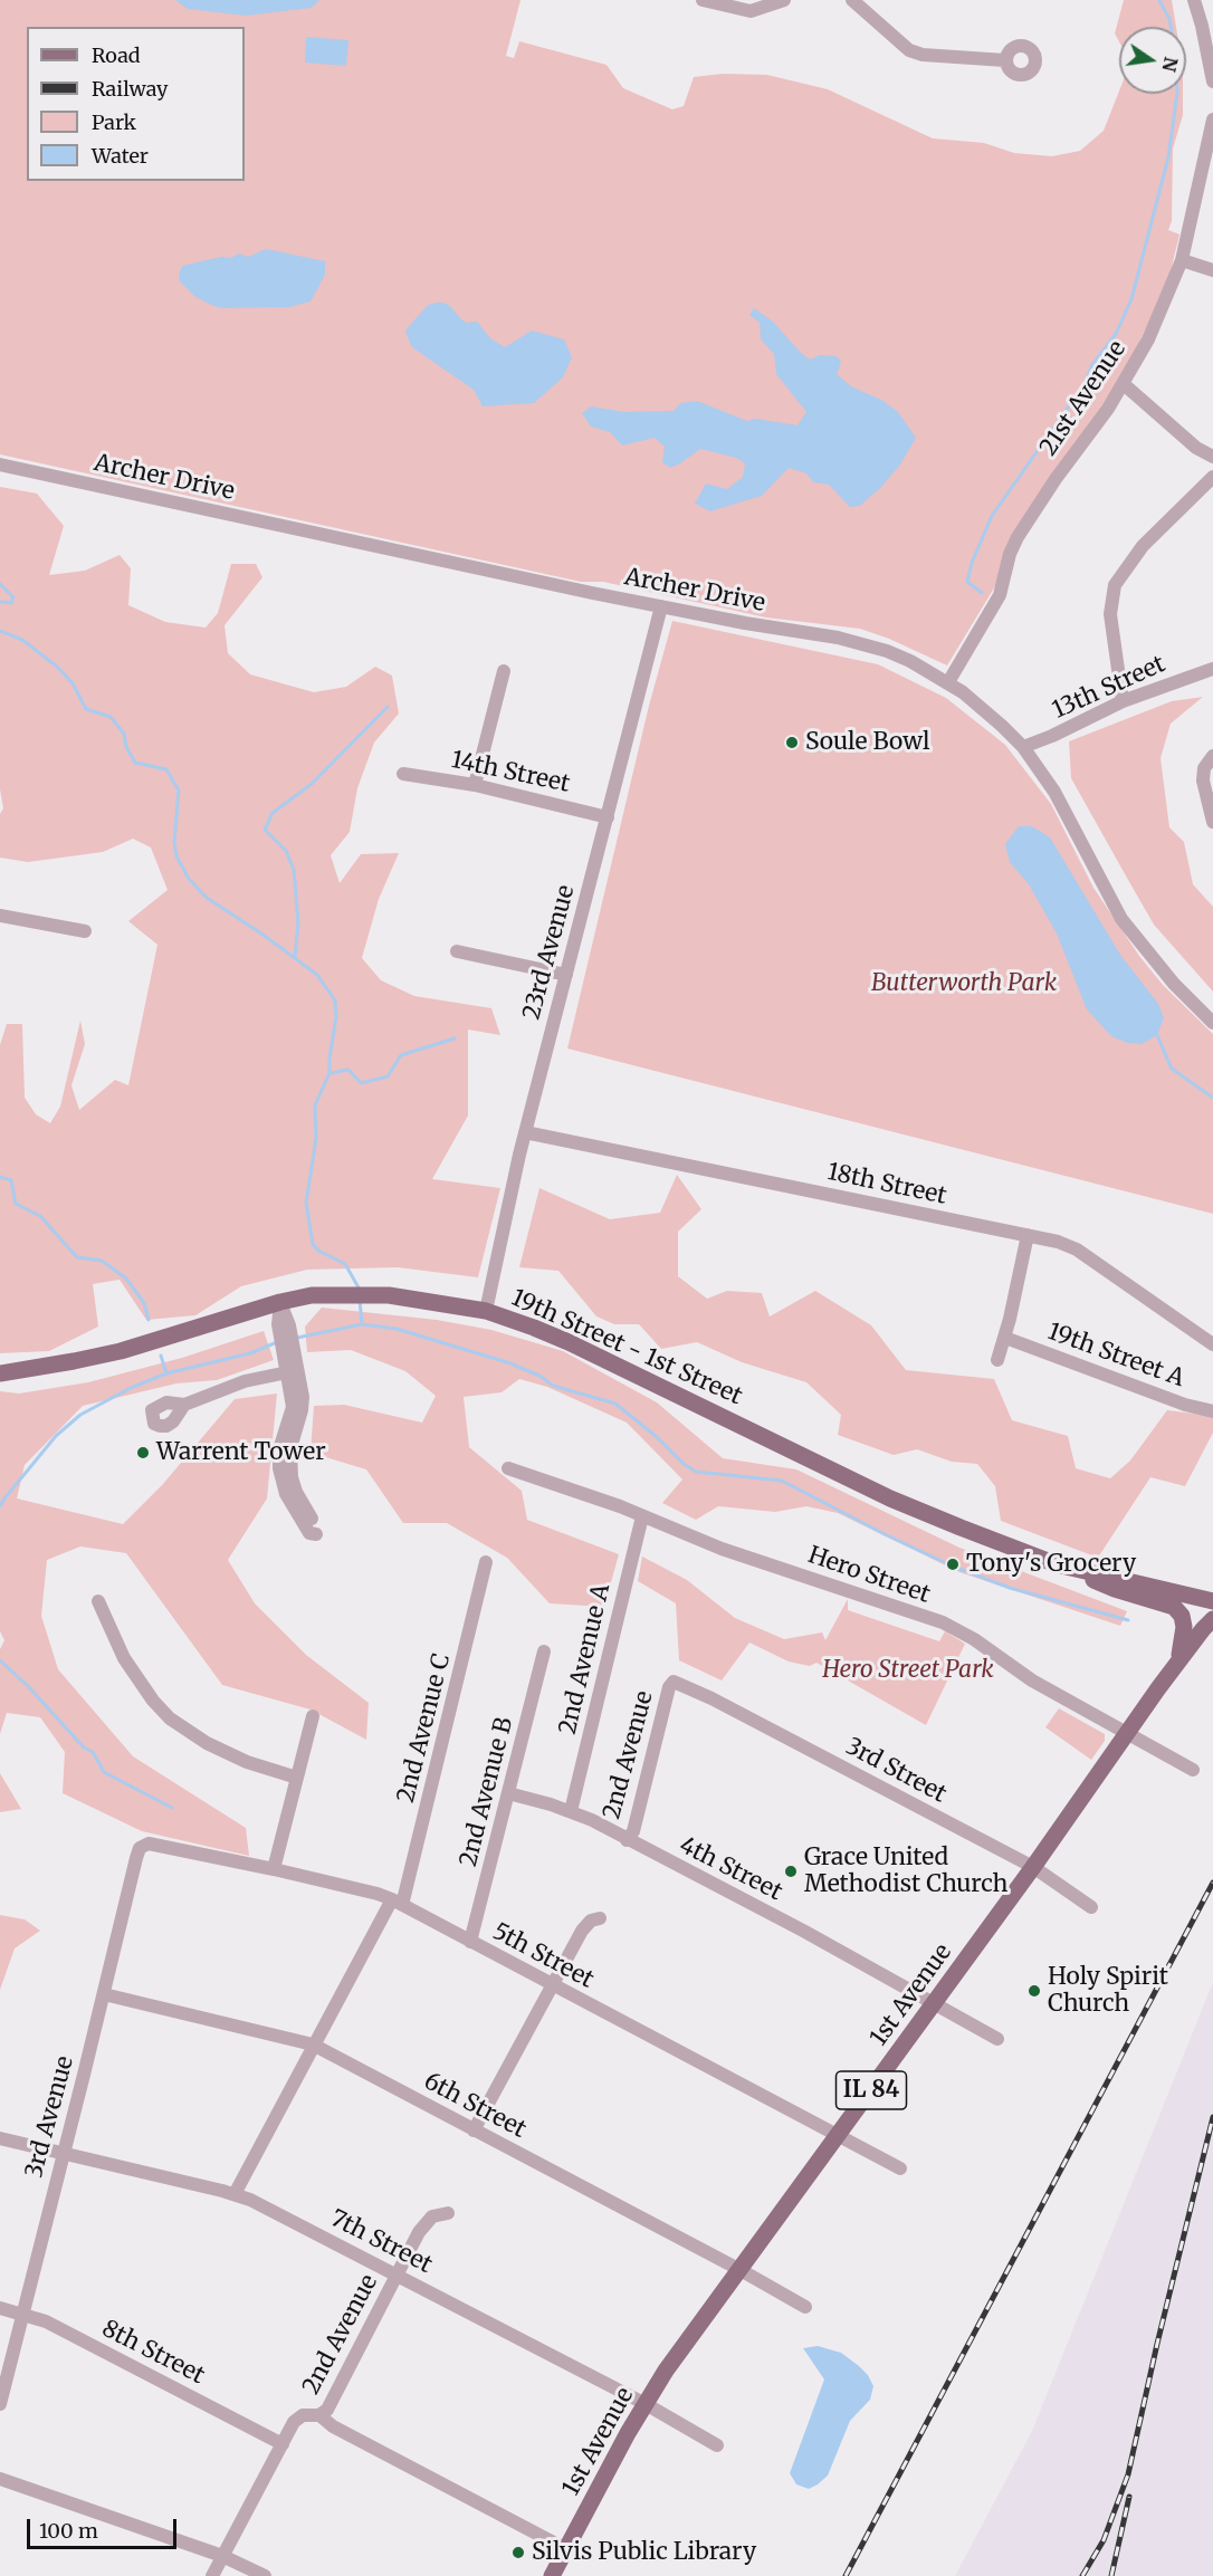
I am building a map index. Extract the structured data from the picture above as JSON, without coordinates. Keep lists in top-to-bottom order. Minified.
{"streets":{"main road":["19th Street - 1st Street","1st Avenue","IL 84"],"street":["21st Avenue","Archer Drive","13th Street","14th Street","23rd Avenue","18th Street","19th Street A","Hero Street","2nd Avenue A","2nd Avenue C","2nd Avenue","3rd Street","2nd Avenue B","4th Street","5th Street","6th Street","3rd Avenue","7th Street","8th Street"]},"crossings":[["21st Avenue","Archer Drive"],["Archer Drive","13th Street"],["Archer Drive","23rd Avenue"],["14th Street","23rd Avenue"],["23rd Avenue","18th Street"],["23rd Avenue","19th Street - 1st Street"],["Hero Street","2nd Avenue A"],["Hero Street","1st Avenue"],["2nd Avenue A","4th Street"],["2nd Avenue C","5th Street"],["2nd Avenue C","6th Street"],["2nd Avenue C","7th Street"],["2nd Avenue","3rd Street"],["2nd Avenue","4th Street"],["2nd Avenue","7th Street"],["2nd Avenue","8th Street"],["3rd Street","1st Avenue"],["2nd Avenue B","4th Street"],["2nd Avenue B","5th Street"],["4th Street","1st Avenue"],["5th Street","1st Avenue"],["5th Street","3rd Avenue"],["1st Avenue","6th Street"],["1st Avenue","7th Street"],["6th Street","3rd Avenue"],["3rd Avenue","7th Street"],["3rd Avenue","8th Street"]],"parks":["Butterworth Park","Hero Street Park"],"places":["Soule Bowl","Warrent Tower","Tony's Grocery","Grace United Methodist Church","Holy Spirit Church","Silvis Public Library"],"legend":["Road","Railway","Park","Water"],"scale_bar":"100 m","north":"right"}
